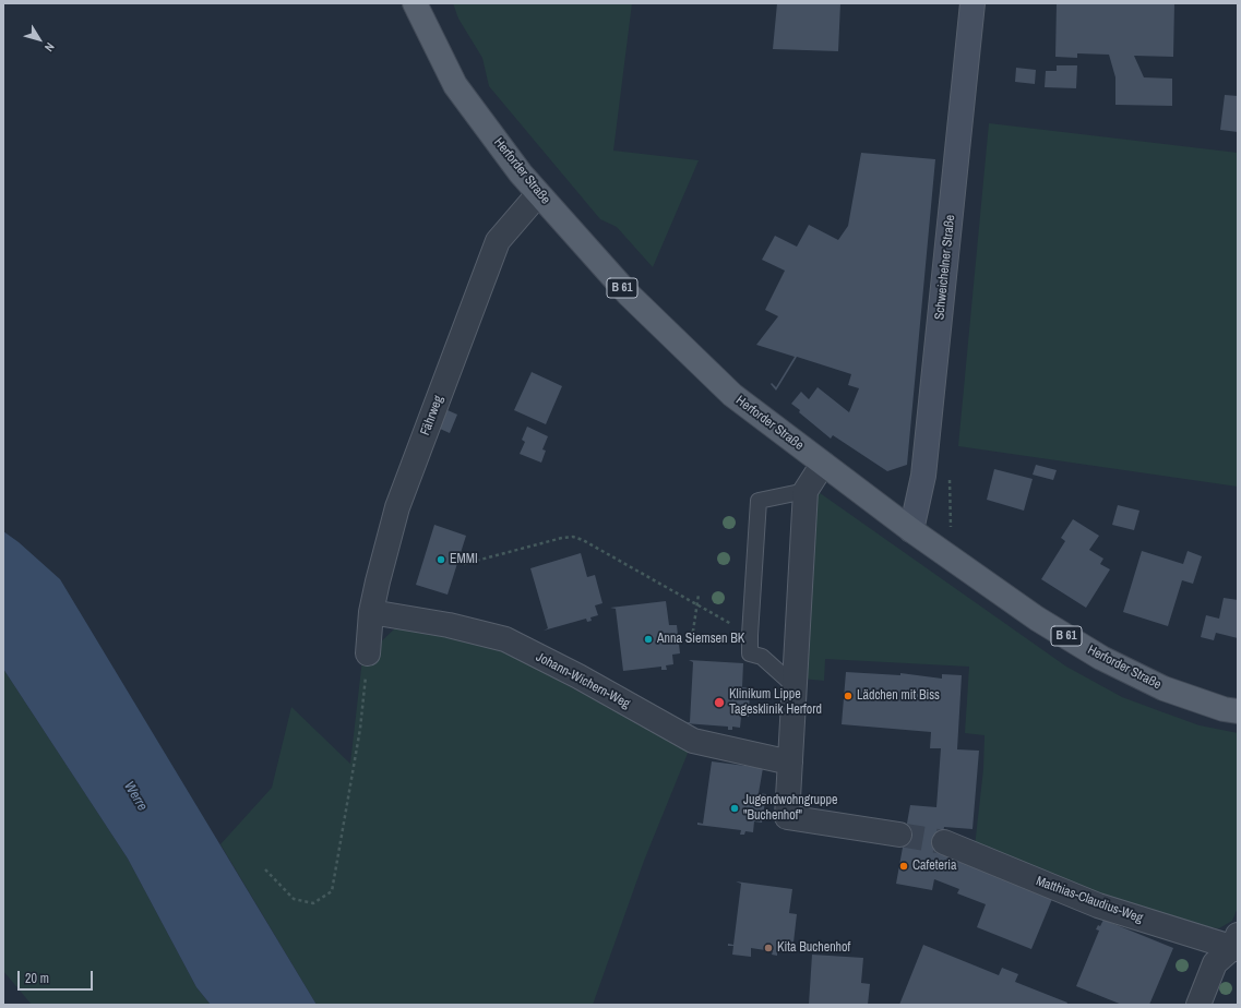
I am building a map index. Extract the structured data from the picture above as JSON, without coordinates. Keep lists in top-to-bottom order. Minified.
{"streets":{"main road":["Herforder Straße","B 61"],"street":["Schweichelner Straße","Fährweg","Johann-Wichern-Weg","Matthias-Claudius-Weg"]},"crossings":[["Herforder Straße","Schweichelner Straße"],["Herforder Straße","Fährweg"],["Fährweg","Johann-Wichern-Weg"]],"water":["Werre"],"places":["EMMI","Anna Siemsen BK","Lädchen mit Biss","Klinikum Lippe Tagesklinik Herford","Jugendwohngruppe \"Buchenhof\"","Cafeteria","Kita Buchenhof"],"scale_bar":"20 m","north":"bottom right"}
